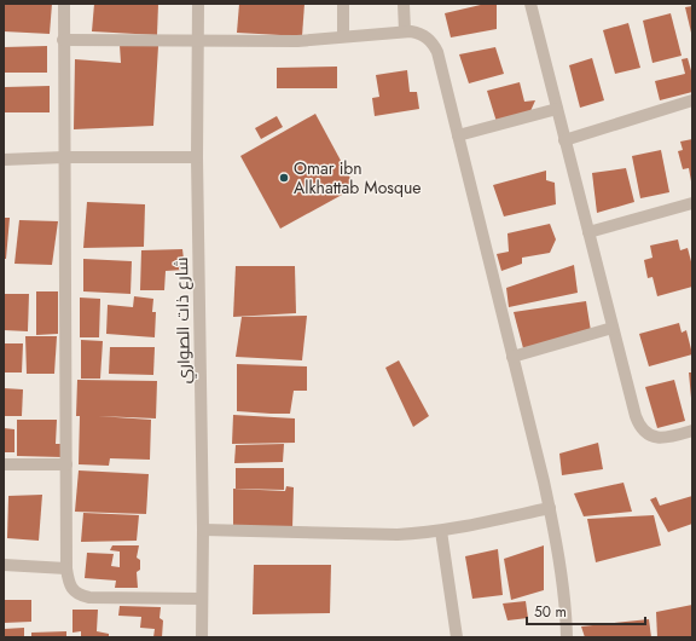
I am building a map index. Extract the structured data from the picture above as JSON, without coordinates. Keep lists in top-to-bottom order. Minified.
{"streets":{"street":["شارع ذات الصواري"]},"places":["Omar ibn Alkhattab Mosque"],"scale_bar":"50 m"}
